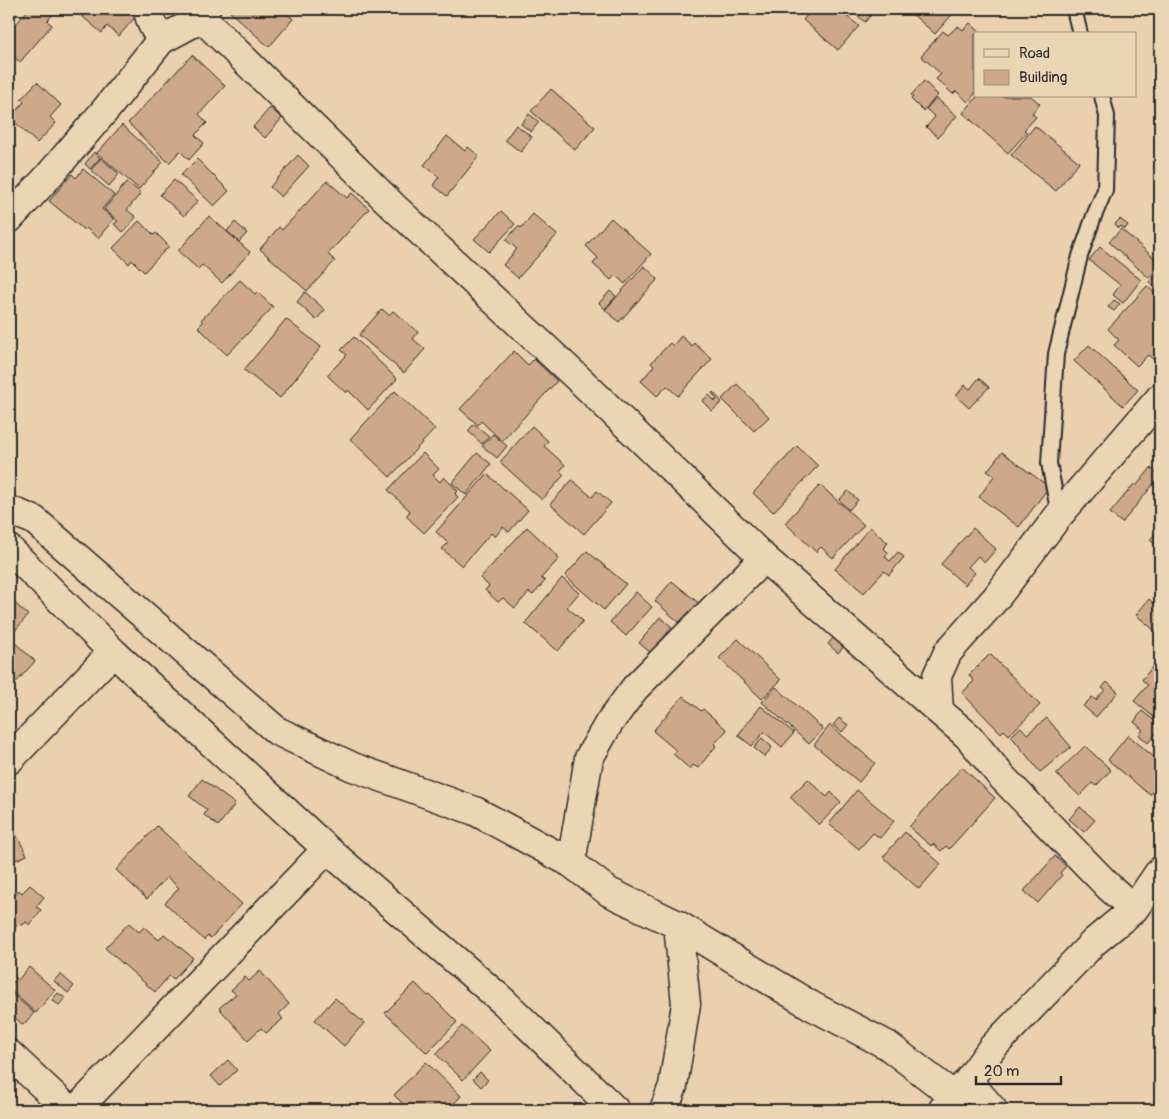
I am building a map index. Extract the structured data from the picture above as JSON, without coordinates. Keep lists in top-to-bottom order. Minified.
{"legend":["Road","Building"],"scale_bar":"20 m"}
